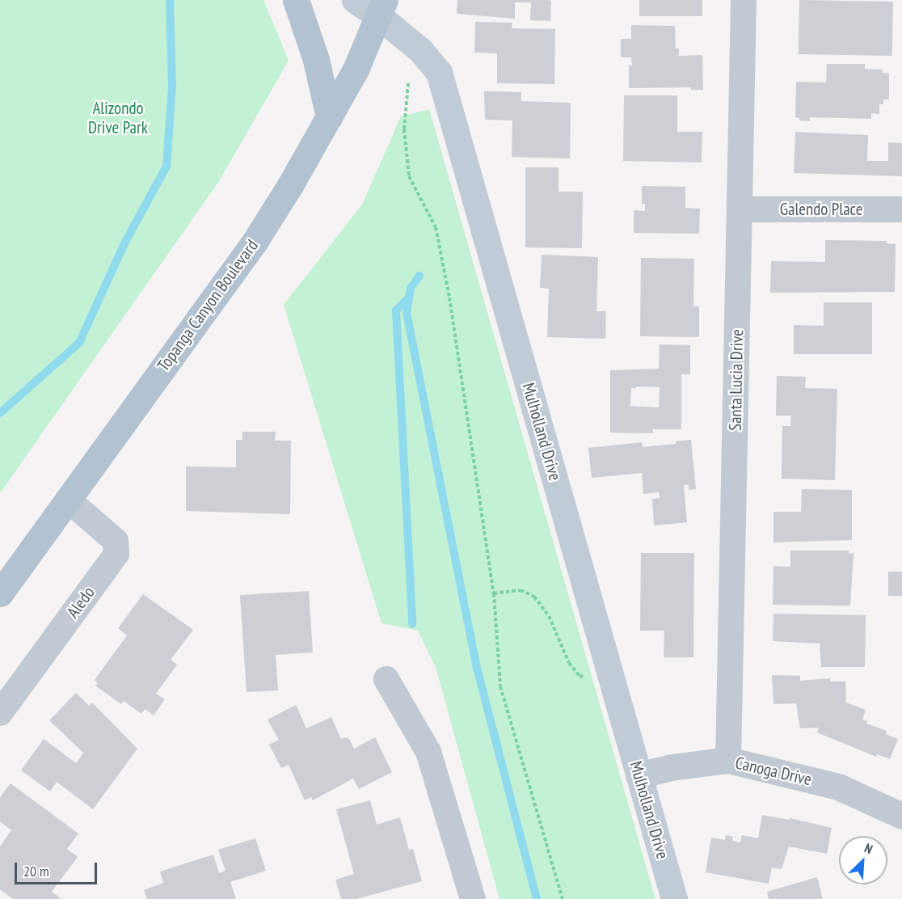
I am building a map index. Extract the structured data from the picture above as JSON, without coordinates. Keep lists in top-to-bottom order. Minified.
{"streets":{"main road":["Topanga Canyon Boulevard","Mulholland Drive"],"street":["Galendo Place","Santa Lucia Drive","Aledo","Canoga Drive"]},"crossings":[["Galendo Place","Santa Lucia Drive"],["Topanga Canyon Boulevard","Mulholland Drive"],["Topanga Canyon Boulevard","Aledo"],["Santa Lucia Drive","Canoga Drive"],["Mulholland Drive","Canoga Drive"]],"parks":["Alizondo Drive Park"],"scale_bar":"20 m","north":"top right"}
